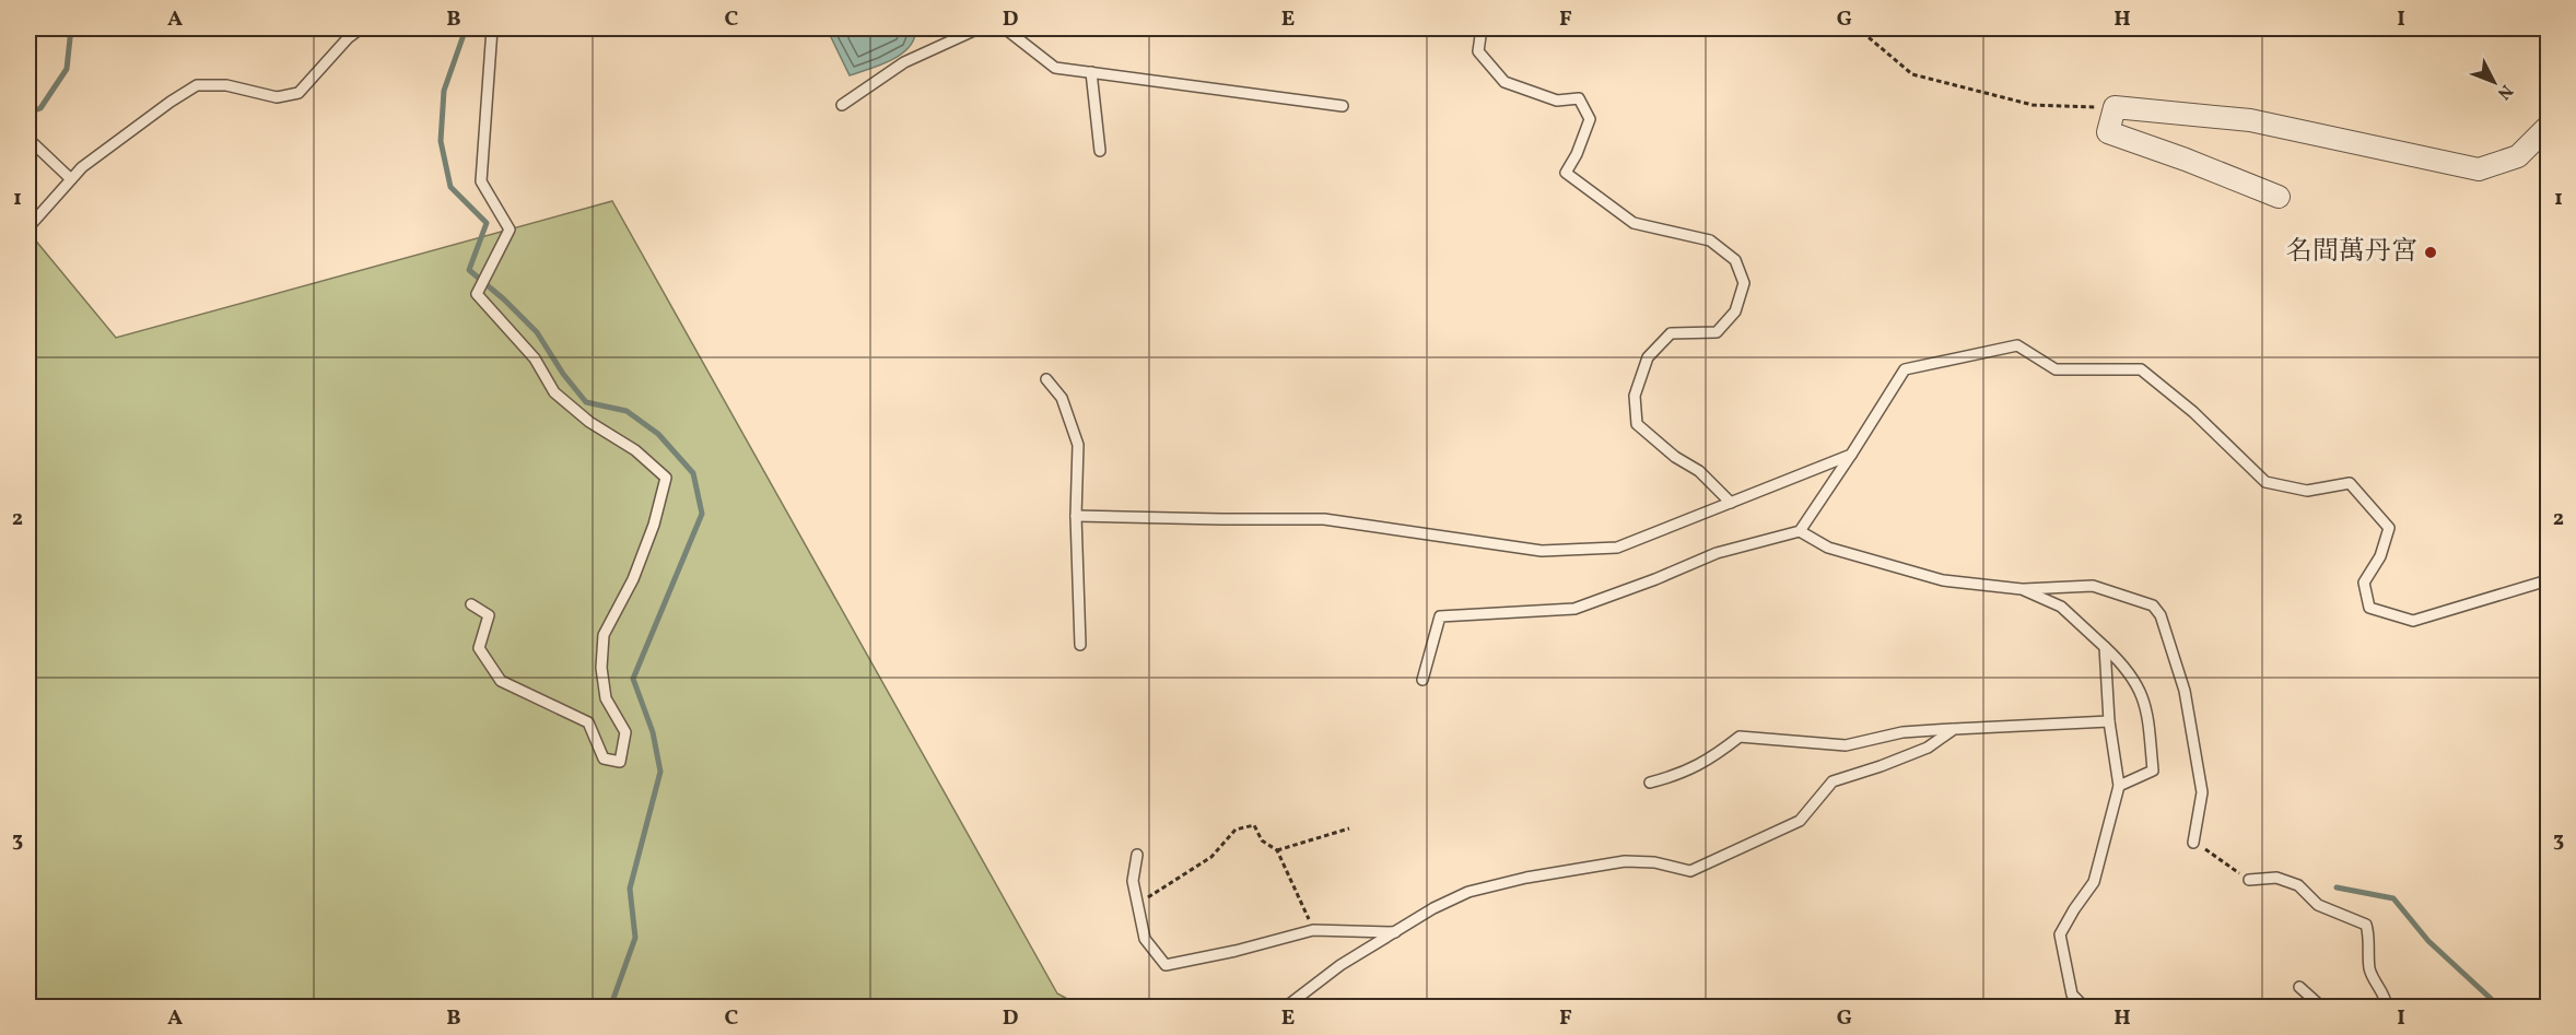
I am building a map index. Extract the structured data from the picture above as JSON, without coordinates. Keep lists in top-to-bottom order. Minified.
{"places":["名間萬丹宮"],"north":"bottom right","grid":{"columns":["A","B","C","D","E","F","G","H","I"],"rows":["1","2","3"]}}
